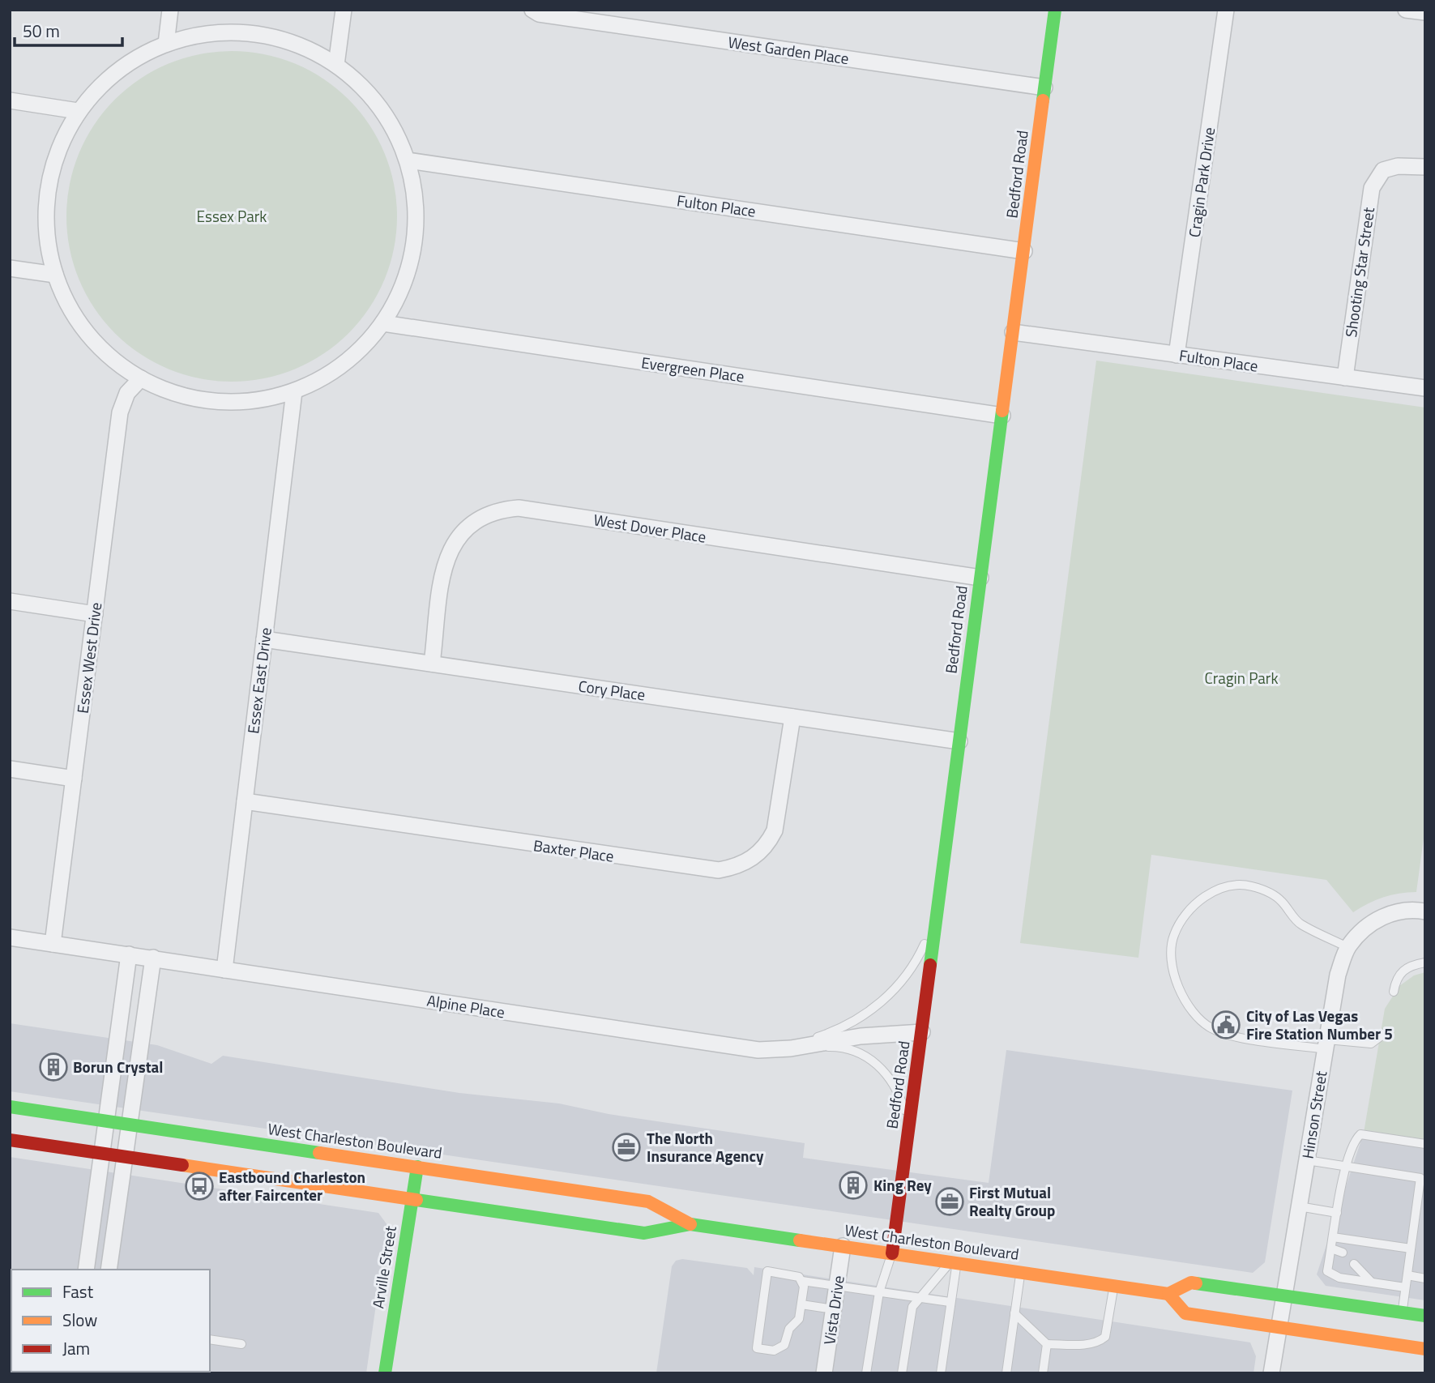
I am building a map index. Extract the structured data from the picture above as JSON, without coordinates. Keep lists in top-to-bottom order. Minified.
{"streets":{"main road":["Bedford Road","West Charleston Boulevard","Arville Street"],"street":["West Garden Place","Cragin Park Drive","Fulton Place","Shooting Star Street","Evergreen Place","West Dover Place","Essex West Drive","Essex East Drive","Cory Place","Baxter Place","Alpine Place","Hinson Street","Vista Drive"]},"crossings":[["West Garden Place","Bedford Road"],["Bedford Road","Fulton Place"],["Bedford Road","Evergreen Place"],["Bedford Road","West Dover Place"],["Bedford Road","Cory Place"],["Bedford Road","Alpine Place"],["Bedford Road","West Charleston Boulevard"],["Cragin Park Drive","Fulton Place"],["Fulton Place","Shooting Star Street"],["West Dover Place","Cory Place"],["Essex West Drive","Alpine Place"],["Essex East Drive","Cory Place"],["Essex East Drive","Baxter Place"],["Essex East Drive","Alpine Place"],["Cory Place","Baxter Place"],["West Charleston Boulevard","Arville Street"],["West Charleston Boulevard","Vista Drive"]],"parks":["Essex Park","Cragin Park"],"places":{"public building":["City of Las Vegas Fire Station Number 5"],"building":["Borun Crystal","King Rey"],"office":["The North Insurance Agency","First Mutual Realty Group"],"bus stop":["Eastbound Charleston after Faircenter"]},"legend":["Fast","Slow","Jam"],"scale_bar":"50 m"}
